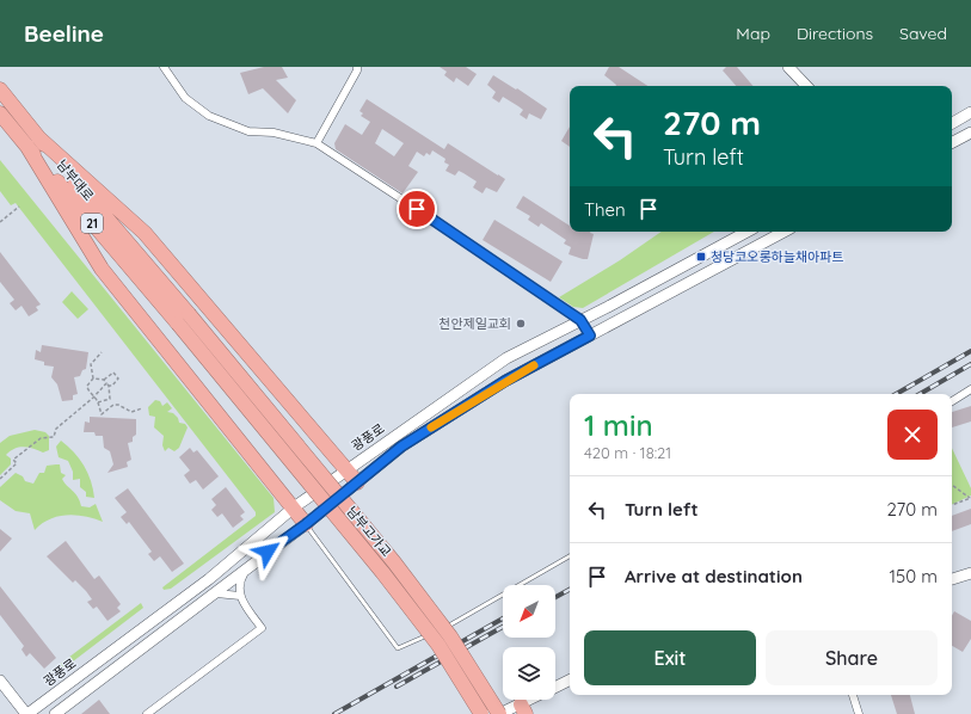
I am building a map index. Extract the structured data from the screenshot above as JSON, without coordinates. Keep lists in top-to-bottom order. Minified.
{"streets":{"highway":["남부대로","21","남부고가교"],"main road":["광풍로"]},"crossings":[["남부대로","남부고가교"]],"places":{"transit":["청당코오롱하늘채아파트"],"other":["천안제일교회"]},"north":"bottom left","page":{"header":"Beeline","nav":["Map","Directions","Saved"],"turn":["270 m","Turn left"],"then":"Then","heading":["1 min","420 m · 18:21"],"list":[{"name":"Turn left","value":"270 m"},{"name":"Arrive at destination","value":"150 m"}],"buttons":["Exit","Share"]}}
